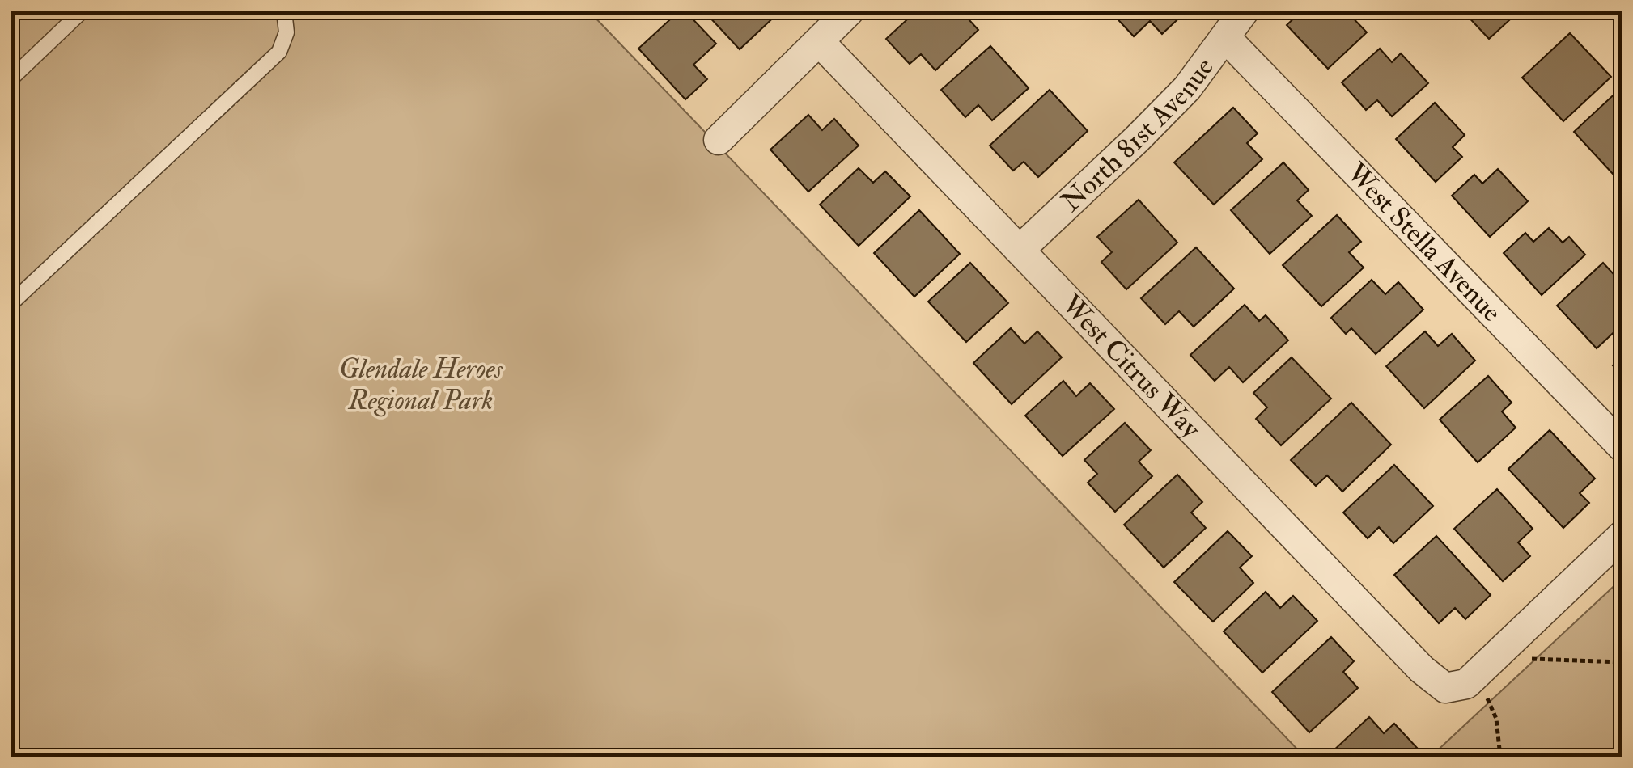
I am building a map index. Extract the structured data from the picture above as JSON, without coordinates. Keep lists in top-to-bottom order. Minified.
{"streets":{"street":["North 81st Avenue","West Stella Avenue","West Citrus Way"]},"crossings":[["North 81st Avenue","West Stella Avenue"],["North 81st Avenue","West Citrus Way"]],"parks":["Glendale Heroes Regional Park"]}
